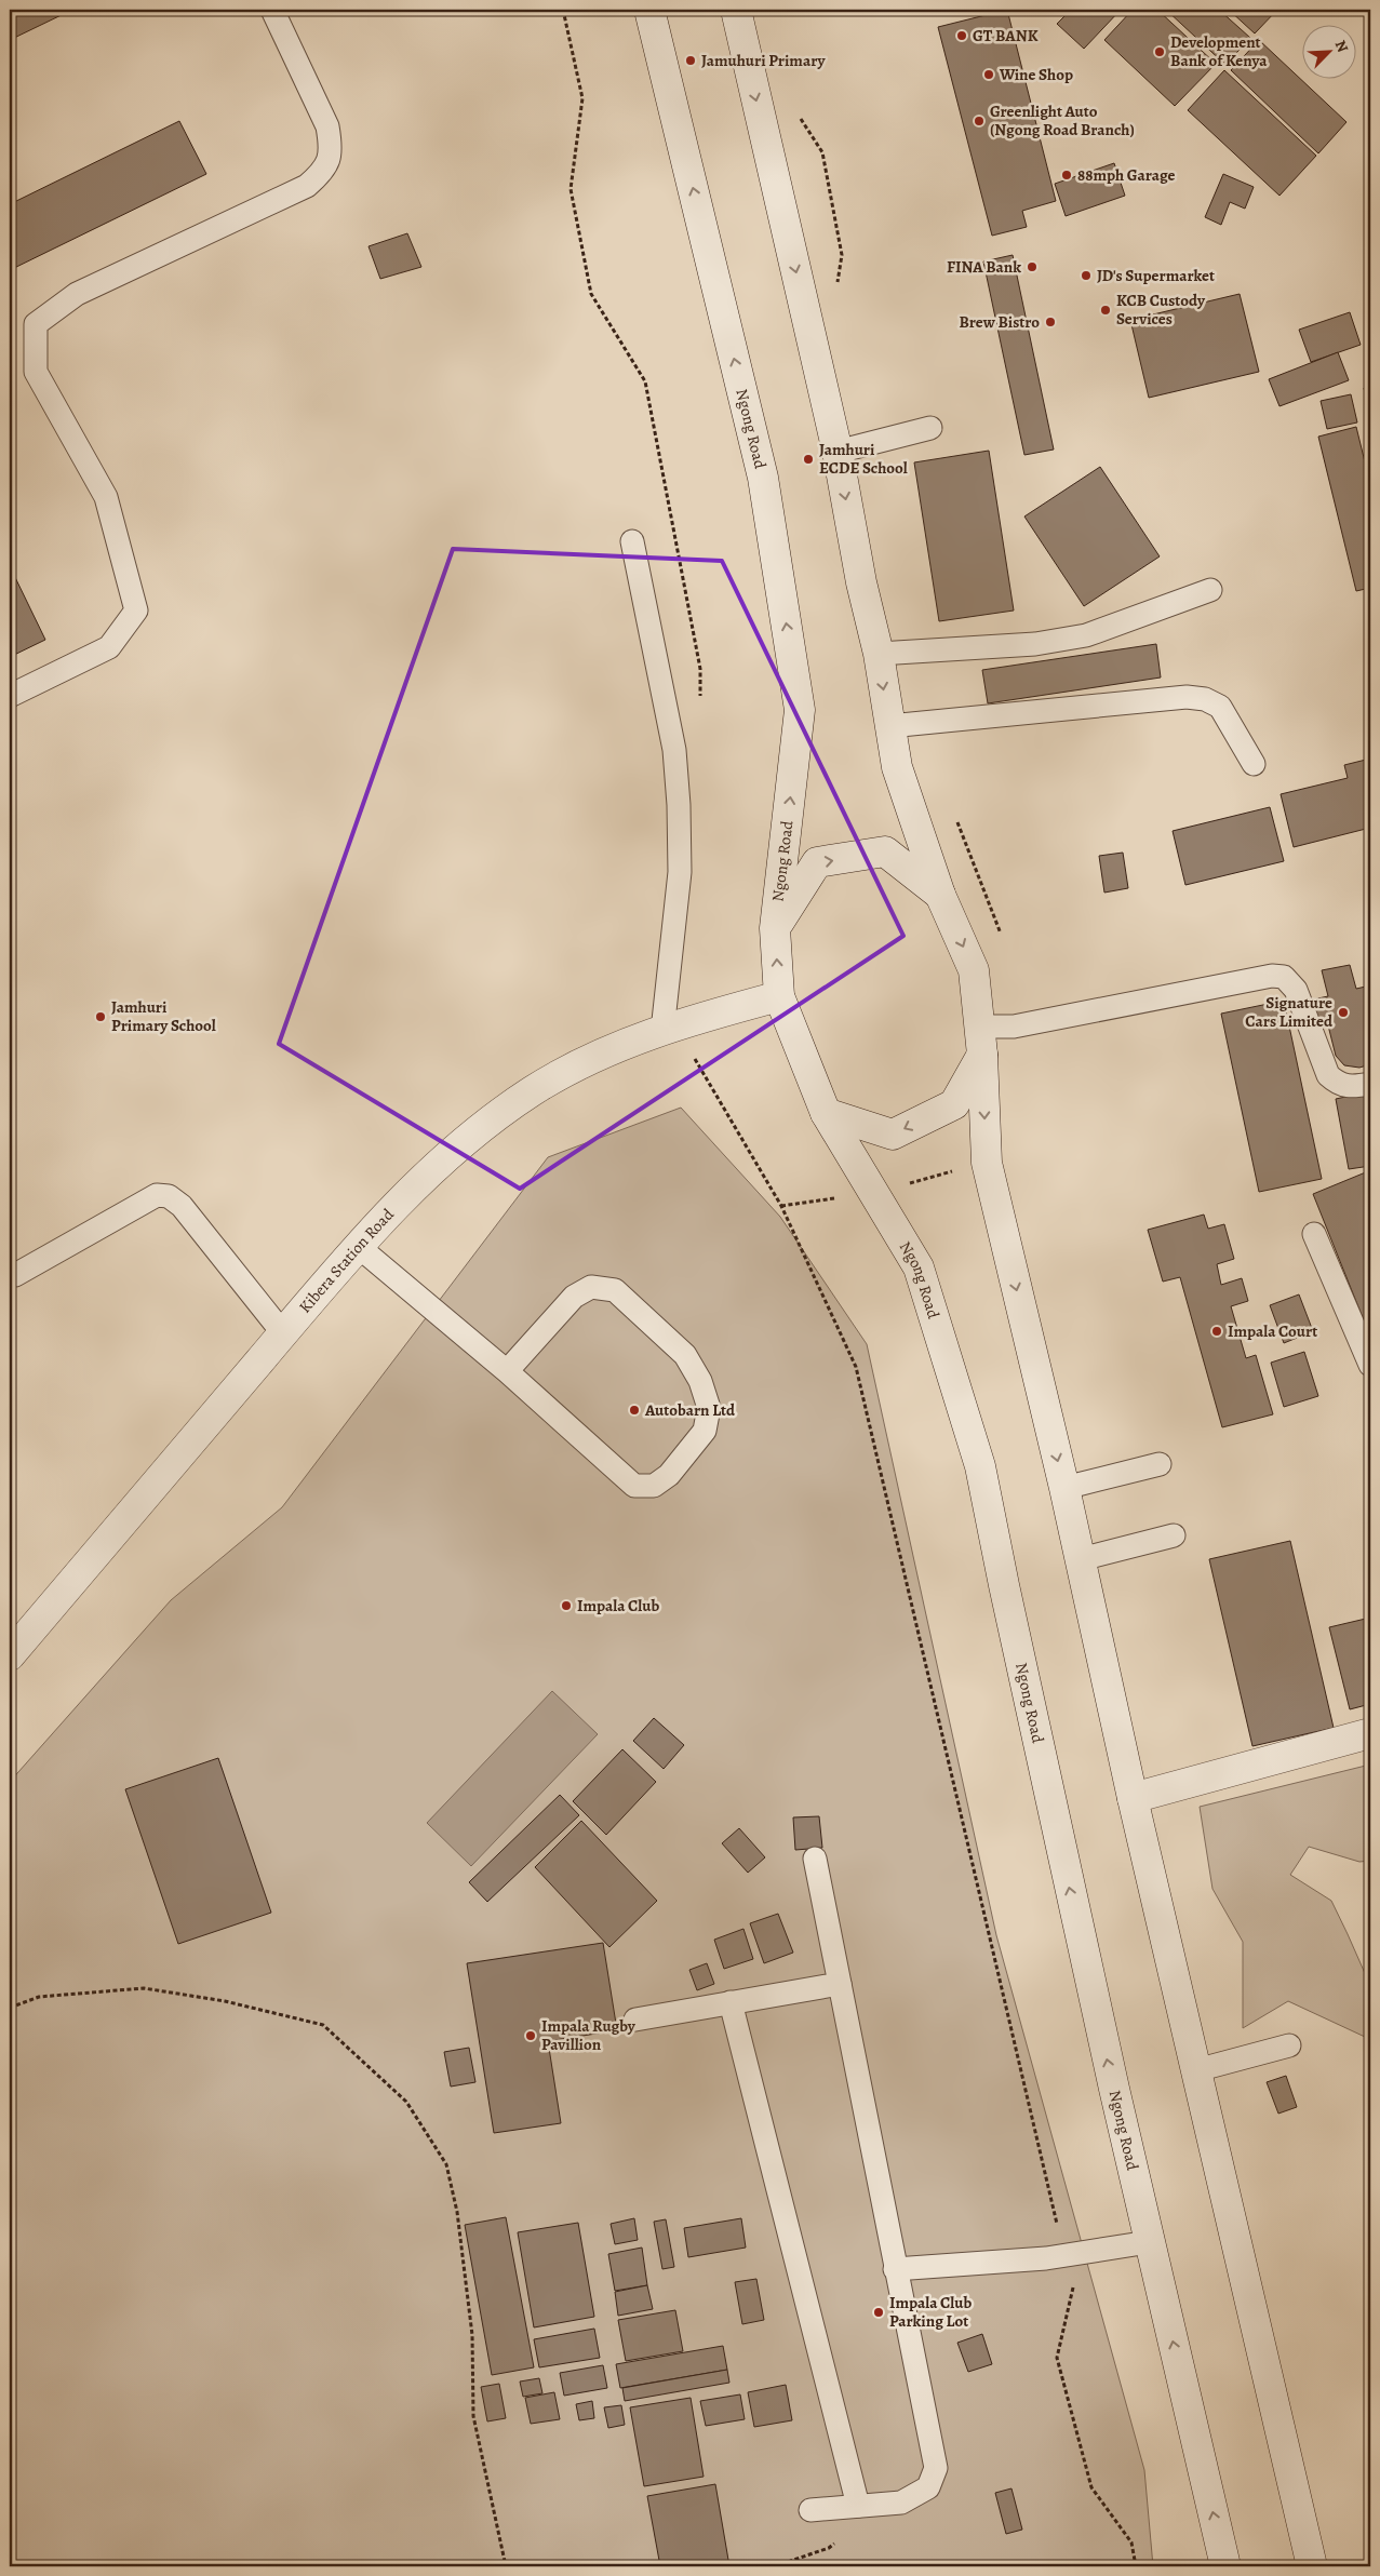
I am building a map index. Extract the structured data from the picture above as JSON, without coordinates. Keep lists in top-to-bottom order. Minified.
{"streets":{"main road":["Ngong Road","Kibera Station Road"]},"crossings":[["Ngong Road","Kibera Station Road"]],"places":["GT BANK","Development Bank of Kenya","Jamuhuri Primary","Wine Shop","Greenlight Auto (Ngong Road Branch)","88mph Garage","FINA Bank","JD's Supermarket","KCB Custody Services","Brew Bistro","Jamhuri ECDE School","Signature Cars Limited","Jamhuri Primary School","Impala Court","Autobarn Ltd","Impala Club","Impala Rugby Pavillion","Impala Club Parking Lot"],"north":"top right"}
